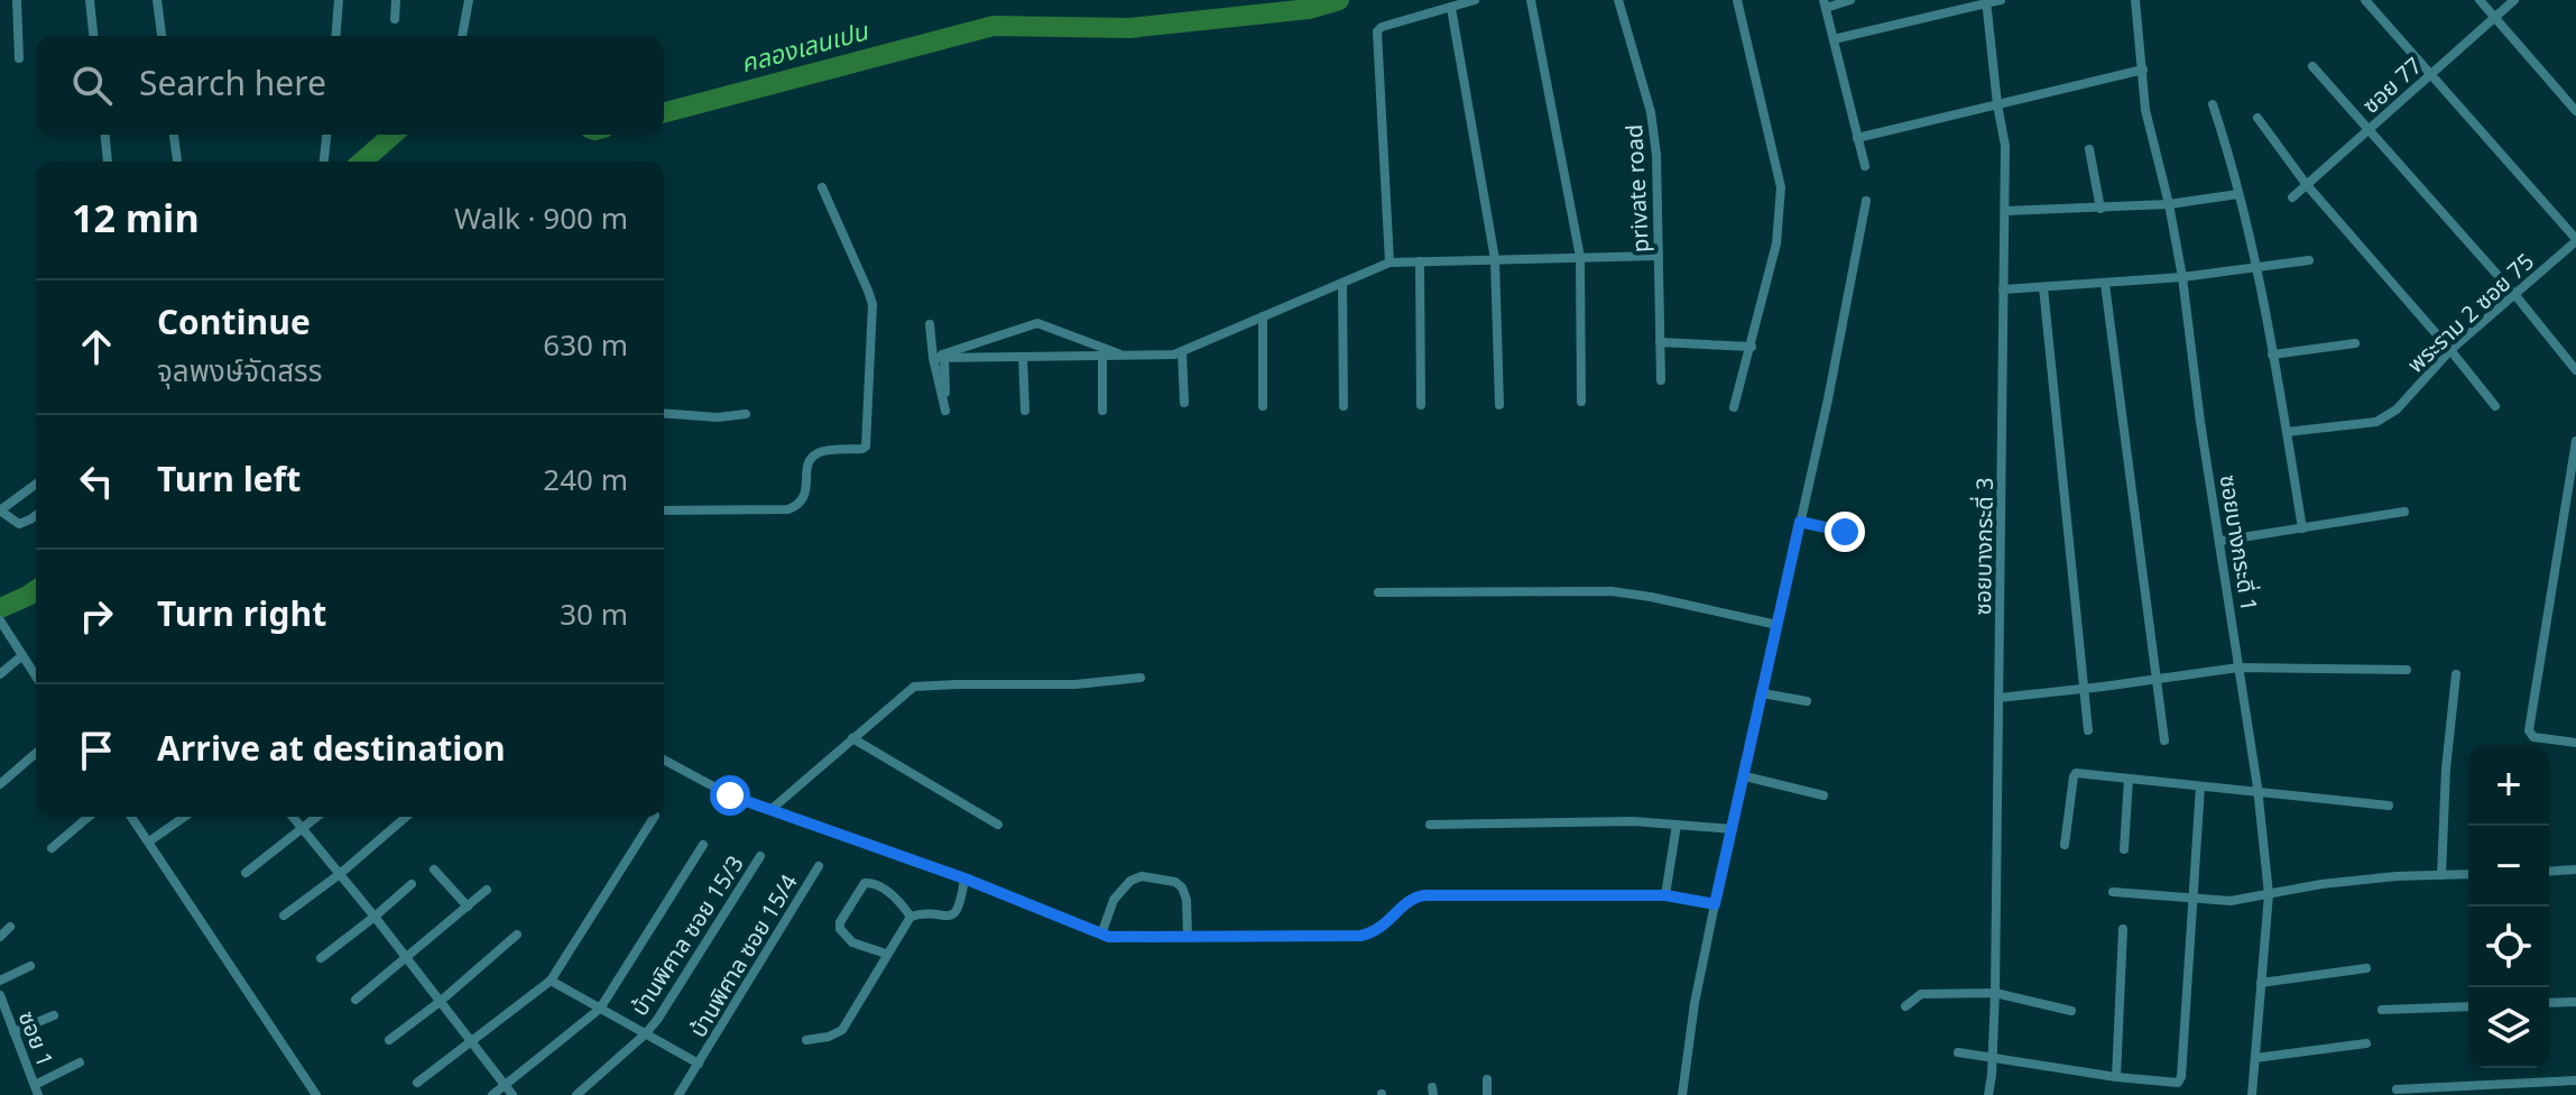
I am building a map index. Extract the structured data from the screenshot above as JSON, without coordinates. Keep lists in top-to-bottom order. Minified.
{"streets":{"street":["ซอย 77","private road","พระราม 2 ซอย 75","ซอยบางกระดี่ 1","ซอยบางกระดี่ 3","บ้านพิศาล ซอย 15/3","บ้านพิศาล ซอย 15/4","ซอย 1"]},"water":["คลองเลนเปน"],"page":{"search":"Search here","heading":["12 min","Walk · 900 m"],"list":[["Continue","จุลพงษ์จัดสรร","630 m"],["Turn left","240 m"],["Turn right","30 m"],"Arrive at destination"],"map_buttons":["+","−"]}}
